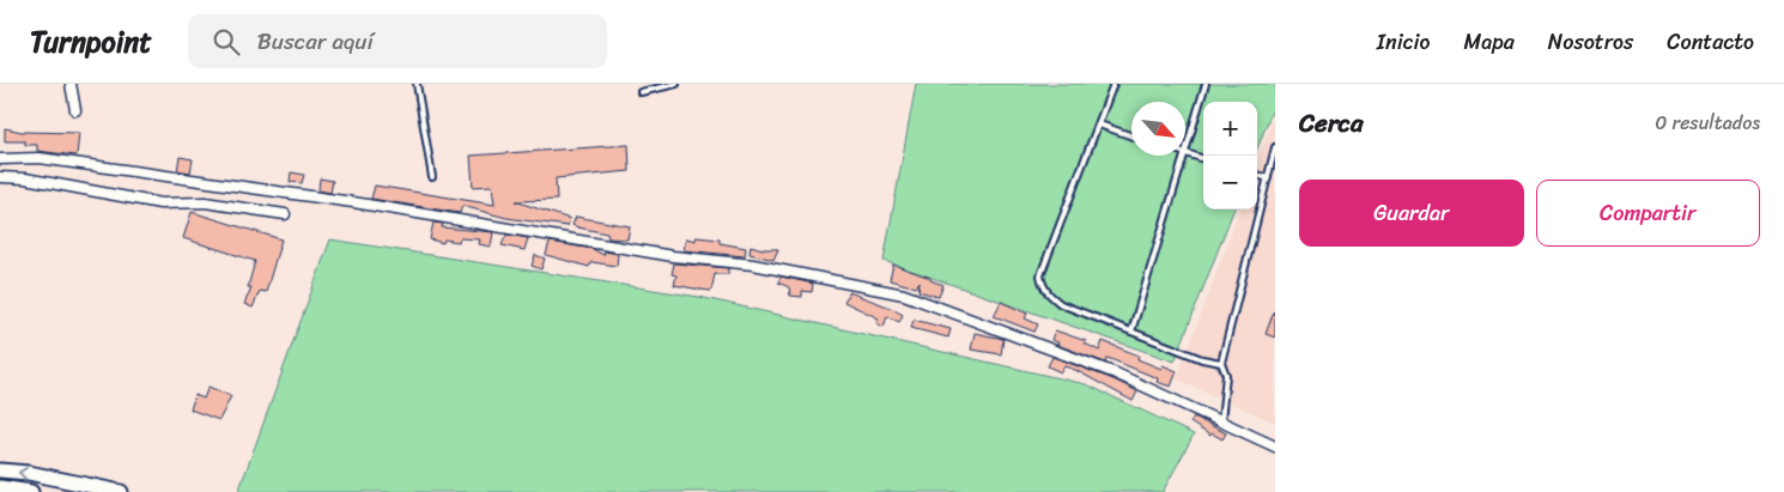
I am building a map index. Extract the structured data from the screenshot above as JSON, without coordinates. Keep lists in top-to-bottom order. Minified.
{"north":"bottom right","page":{"header":"Turnpoint","search":"Buscar aquí","nav":["Inicio","Mapa","Nosotros","Contacto"],"heading":["Cerca","0 resultados"],"map_buttons":["+","−"],"buttons":["Guardar","Compartir"]}}
